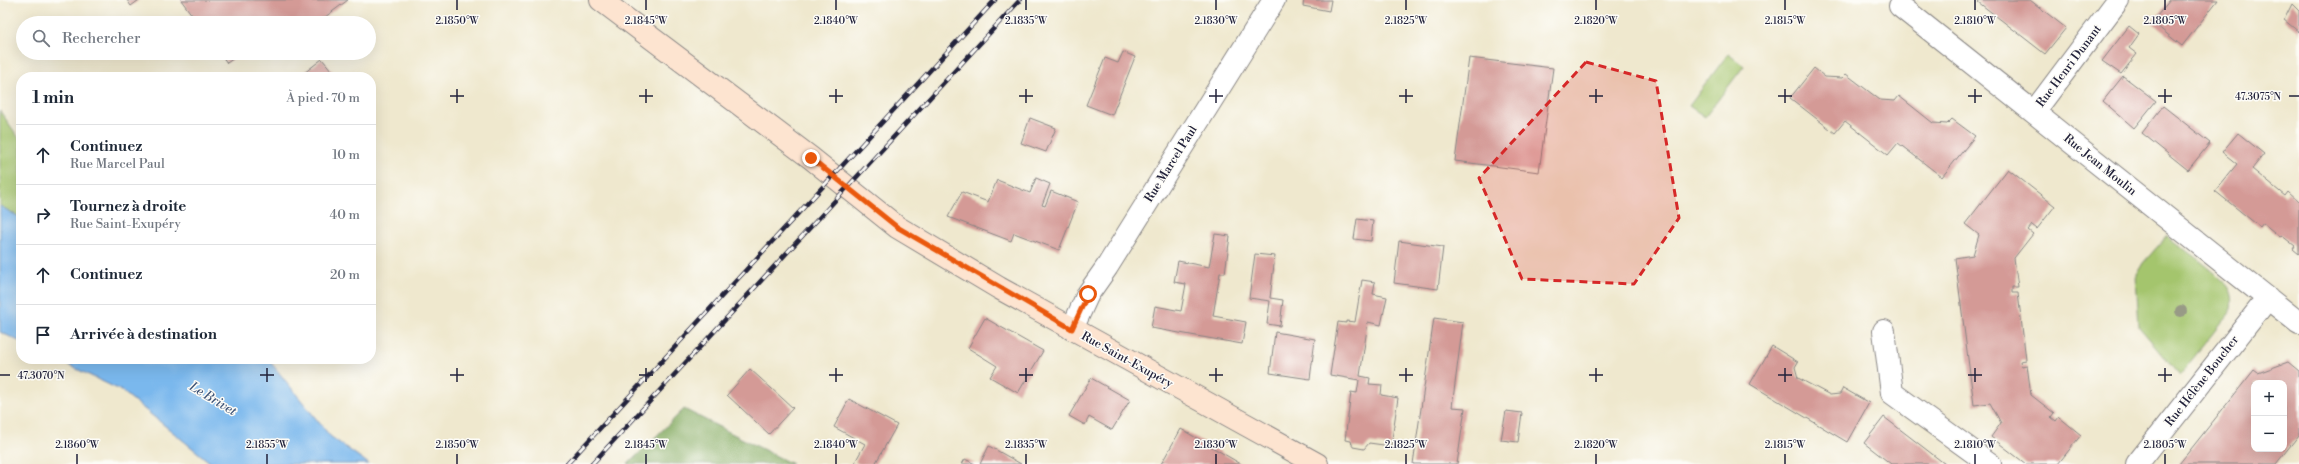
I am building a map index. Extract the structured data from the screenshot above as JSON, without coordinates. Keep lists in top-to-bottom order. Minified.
{"streets":{"street":["Rue Henri Dunant","Rue Marcel Paul","Rue Jean Moulin","Rue Saint-Exupéry","Rue Hélène Boucher"]},"crossings":[["Rue Henri Dunant","Rue Jean Moulin"],["Rue Marcel Paul","Rue Saint-Exupéry"],["Rue Jean Moulin","Rue Hélène Boucher"]],"water":["Le Brivet"],"page":{"search":"Rechercher","heading":["1 min","À pied · 70 m"],"list":[["Continuez","Rue Marcel Paul","10 m"],["Tournez à droite","Rue Saint-Exupéry","40 m"],["Continuez","20 m"],"Arrivée à destination"],"map_buttons":["+","−"]},"coordinates":["2.1850°W","2.1845°W","2.1840°W","2.1835°W","2.1830°W","2.1825°W","2.1820°W","2.1815°W","2.1810°W","2.1805°W","47.3075°N","47.3070°N","2.1860°W","2.1855°W"]}
